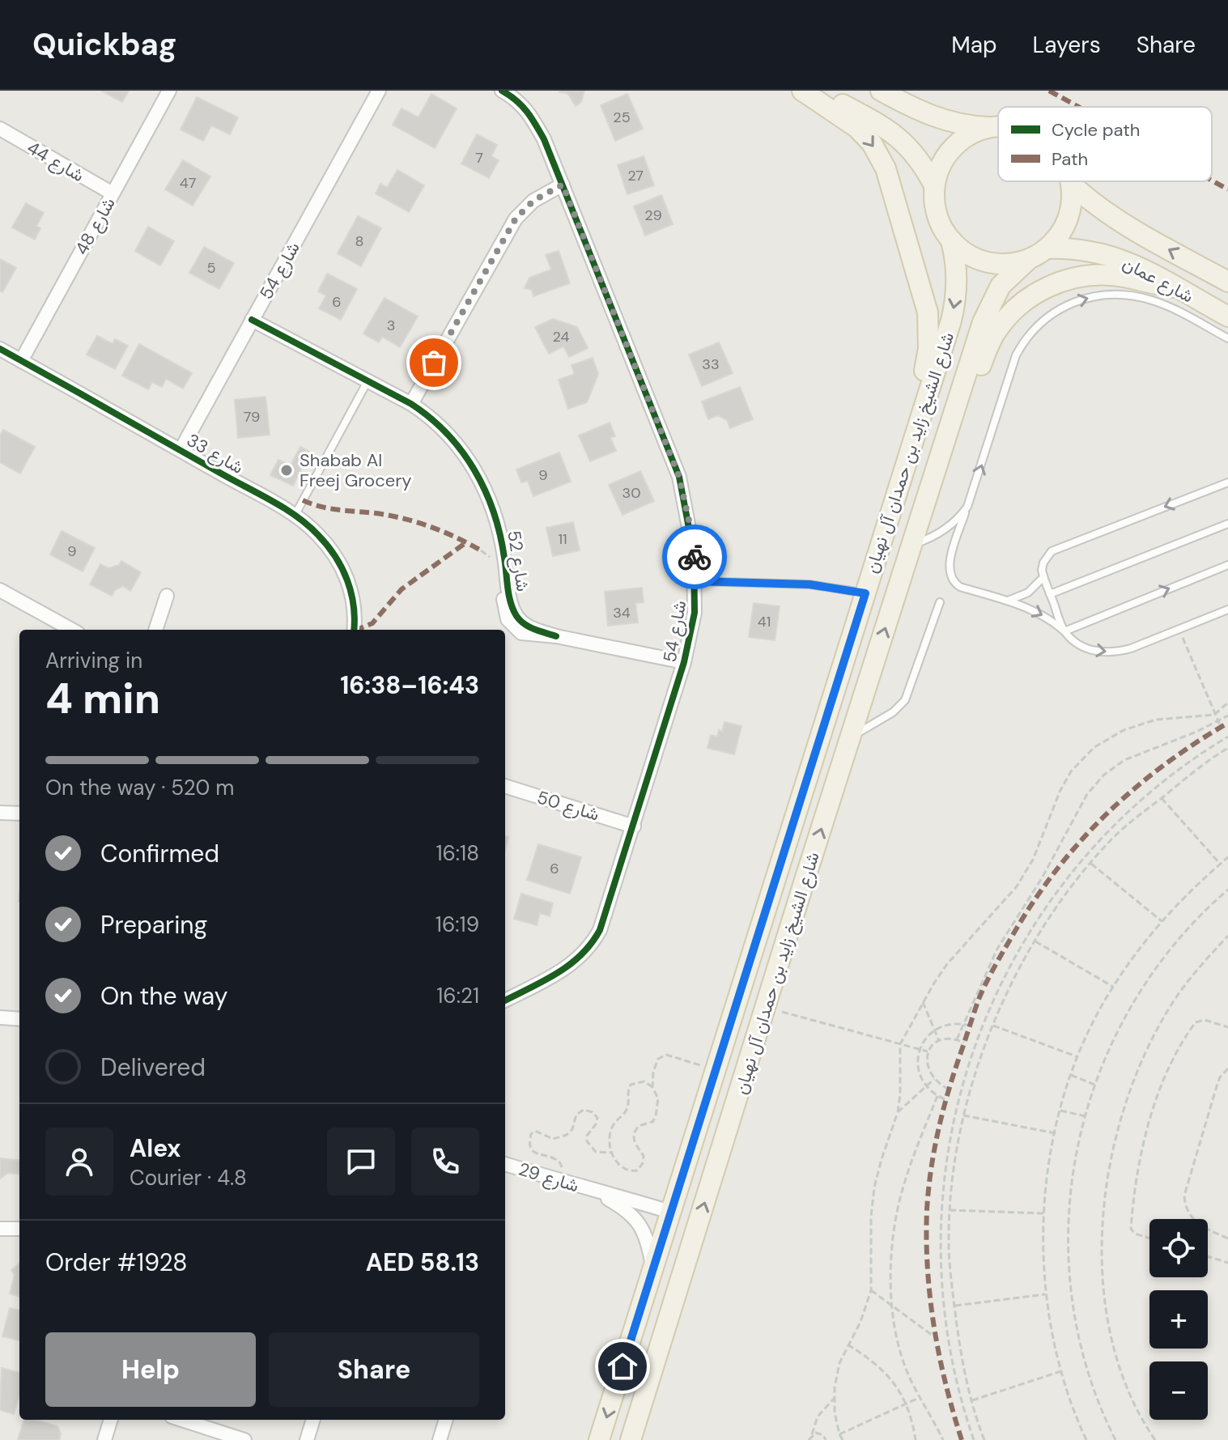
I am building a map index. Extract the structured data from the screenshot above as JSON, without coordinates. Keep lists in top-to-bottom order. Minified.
{"streets":{"main road":["شارع عمان","شارع الشيخ زايد بن حمدان آل نهيان"],"street":["شارع 44","شارع 48","شارع 54","شارع 33","شارع 52","شارع 50","شارع 29"]},"crossings":[["شارع 44","شارع 48"],["شارع 48","شارع 33"],["شارع 54","شارع 33"],["شارع 54","شارع 52"],["شارع 54","شارع 50"],["شارع الشيخ زايد بن حمدان آل نهيان","شارع 29"]],"places":["Shabab Al Freej Grocery"],"house_numbers":["25","7","27","47","29","8","5","6","3","24","33","79","9","30","11","9","34","41","6"],"legend":["Cycle path","Path"],"page":{"header":"Quickbag","nav":["Map","Layers","Share"],"heading":["4 min","Arriving in","16:38–16:43"],"panel":["Alex","Courier · 4.8","Order #1928","AED 58.13"],"bar":"On the way · 520 m","list":[["Confirmed","16:18"],["Preparing","16:19"],["On the way","16:21"],"Delivered"],"map_buttons":["+","−"],"buttons":["Help","Share"]}}
